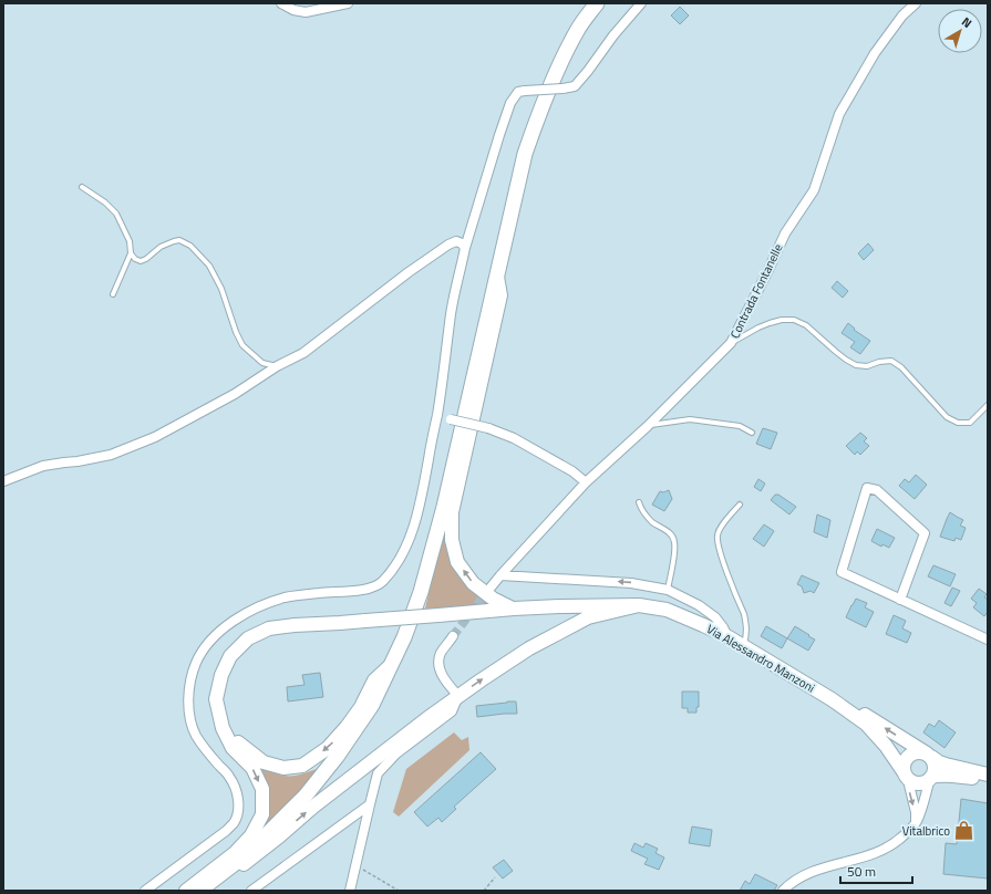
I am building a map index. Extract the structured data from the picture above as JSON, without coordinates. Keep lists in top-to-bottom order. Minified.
{"streets":{"main road":["Via Alessandro Manzoni"],"street":["Contrada Fontanelle"]},"places":{"shop":["Vitalbrico"]},"scale_bar":"50 m","north":"top right"}
